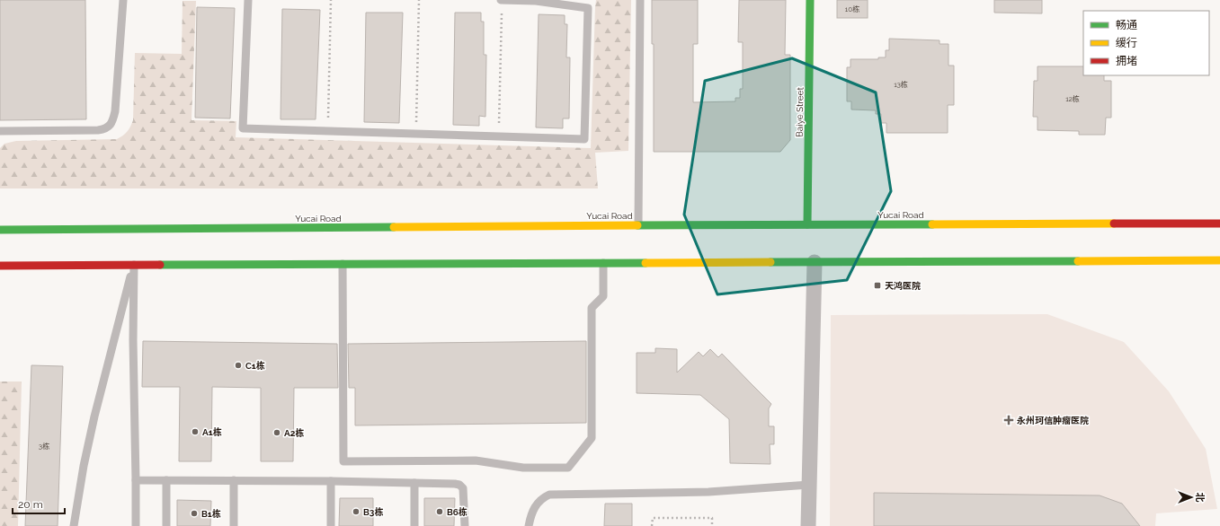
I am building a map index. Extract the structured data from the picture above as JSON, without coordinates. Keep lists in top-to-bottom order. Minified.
{"streets":{"main road":["Baiye Street","Yucai Road"]},"crossings":[["Baiye Street","Yucai Road"]],"places":{"transit":["天鸿医院"],"other":["C1栋","A1栋","A2栋","B3栋","B6栋","B1栋"],"health":["永州珂信肿瘤医院"]},"house_numbers":["10栋","13栋","12栋","3栋"],"legend":["畅通","缓行","拥堵"],"scale_bar":"20 m","north":"right"}
